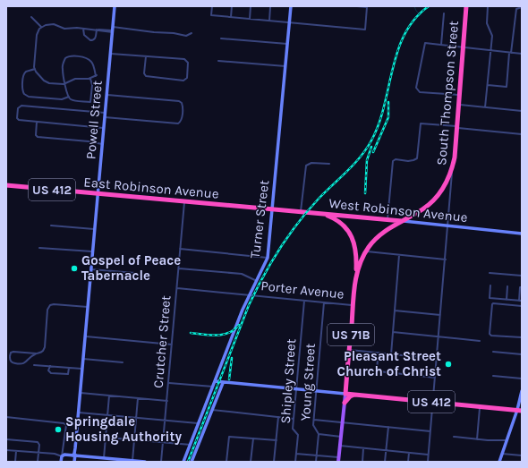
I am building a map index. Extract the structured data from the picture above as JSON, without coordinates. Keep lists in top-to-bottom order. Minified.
{"streets":{"highway":["South Thompson Street","East Robinson Avenue","US 412","West Robinson Avenue","US 71B"],"street":["Powell Street","Turner Street","Porter Avenue","Crutcher Street","Shipley Street","Young Street"]},"crossings":[["South Thompson Street","US 412"],["South Thompson Street","West Robinson Avenue"],["Powell Street","East Robinson Avenue"],["East Robinson Avenue","West Robinson Avenue"],["East Robinson Avenue","Turner Street"],["East Robinson Avenue","Crutcher Street"],["US 412","West Robinson Avenue"],["US 412","US 71B"],["West Robinson Avenue","Turner Street"],["Turner Street","Porter Avenue"],["Porter Avenue","US 71B"],["Porter Avenue","Crutcher Street"],["Porter Avenue","Shipley Street"],["Porter Avenue","Young Street"]],"places":["Gospel of Peace Tabernacle","Pleasant Street Church of Christ","Springdale Housing Authority"]}
